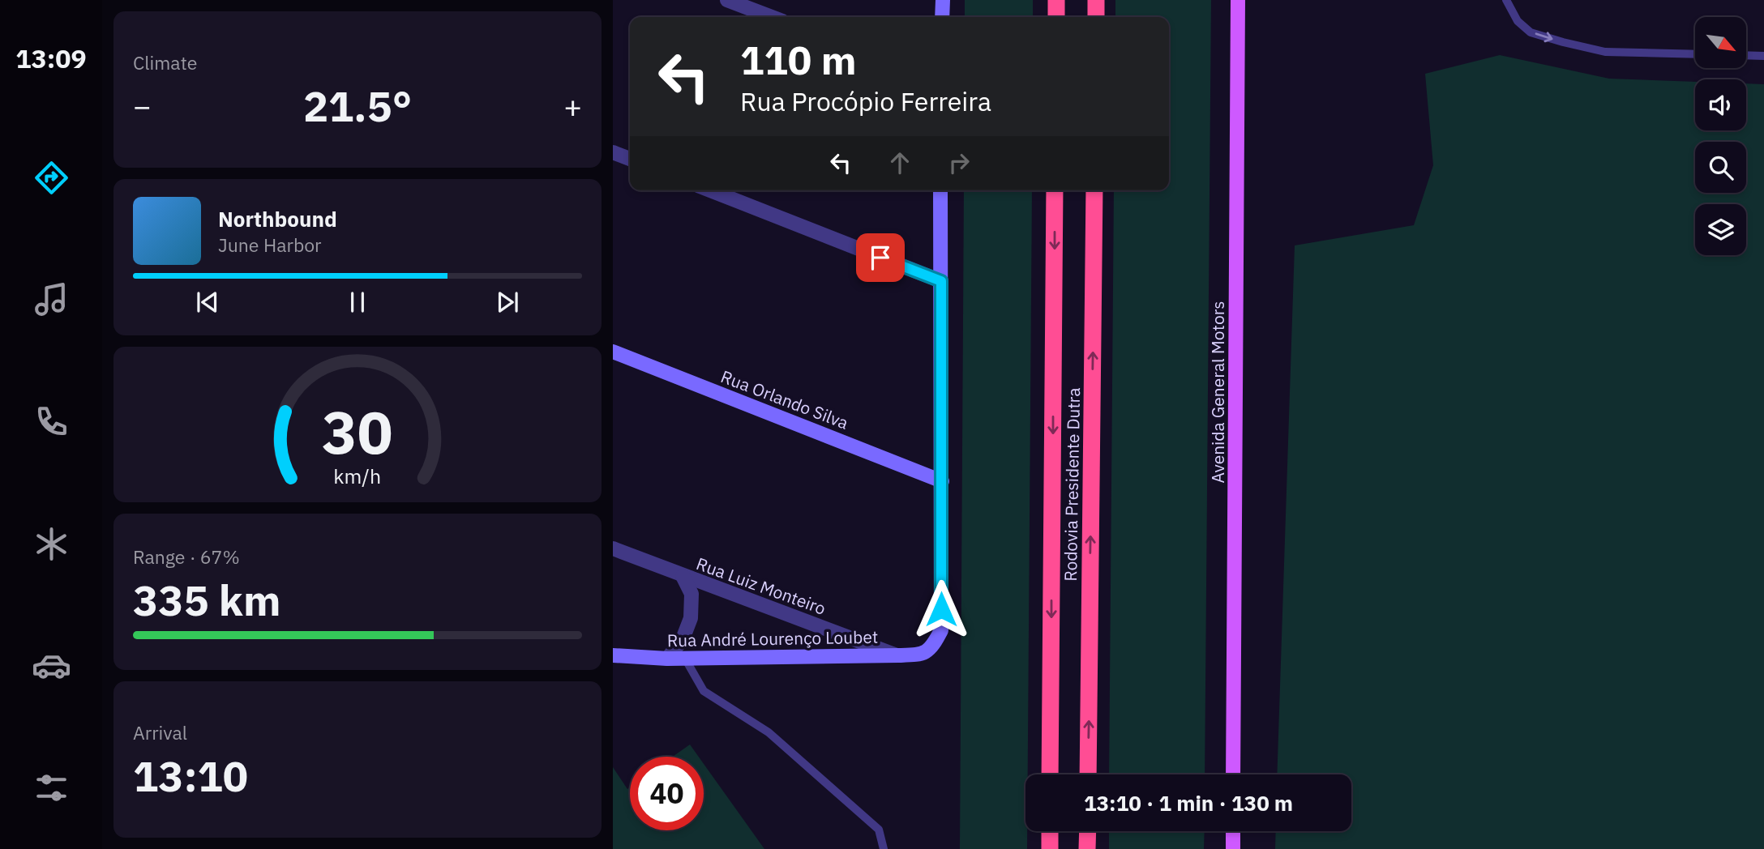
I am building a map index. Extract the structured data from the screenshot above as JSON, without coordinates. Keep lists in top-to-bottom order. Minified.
{"streets":{"highway":["Rodovia Presidente Dutra"],"main road":["Avenida General Motors"],"street":["Rua Orlando Silva","Rua Luiz Monteiro","Rua André Lourenço Loubet"]},"crossings":[["Rua Orlando Silva","Rua André Lourenço Loubet"],["Rua Luiz Monteiro","Rua André Lourenço Loubet"]],"north":"bottom right","page":{"tabs":"13:09","tile":["Climate",["Range · 67%","335 km"],["Arrival","13:10"]],"turn":["110 m","Rua Procópio Ferreira"],"heat":["−","21.5°","+"],"song":["Northbound","June Harbor"],"limit":"40","trip":"13:10 · 1 min · 130 m","gauge":["30","km/h"]}}
